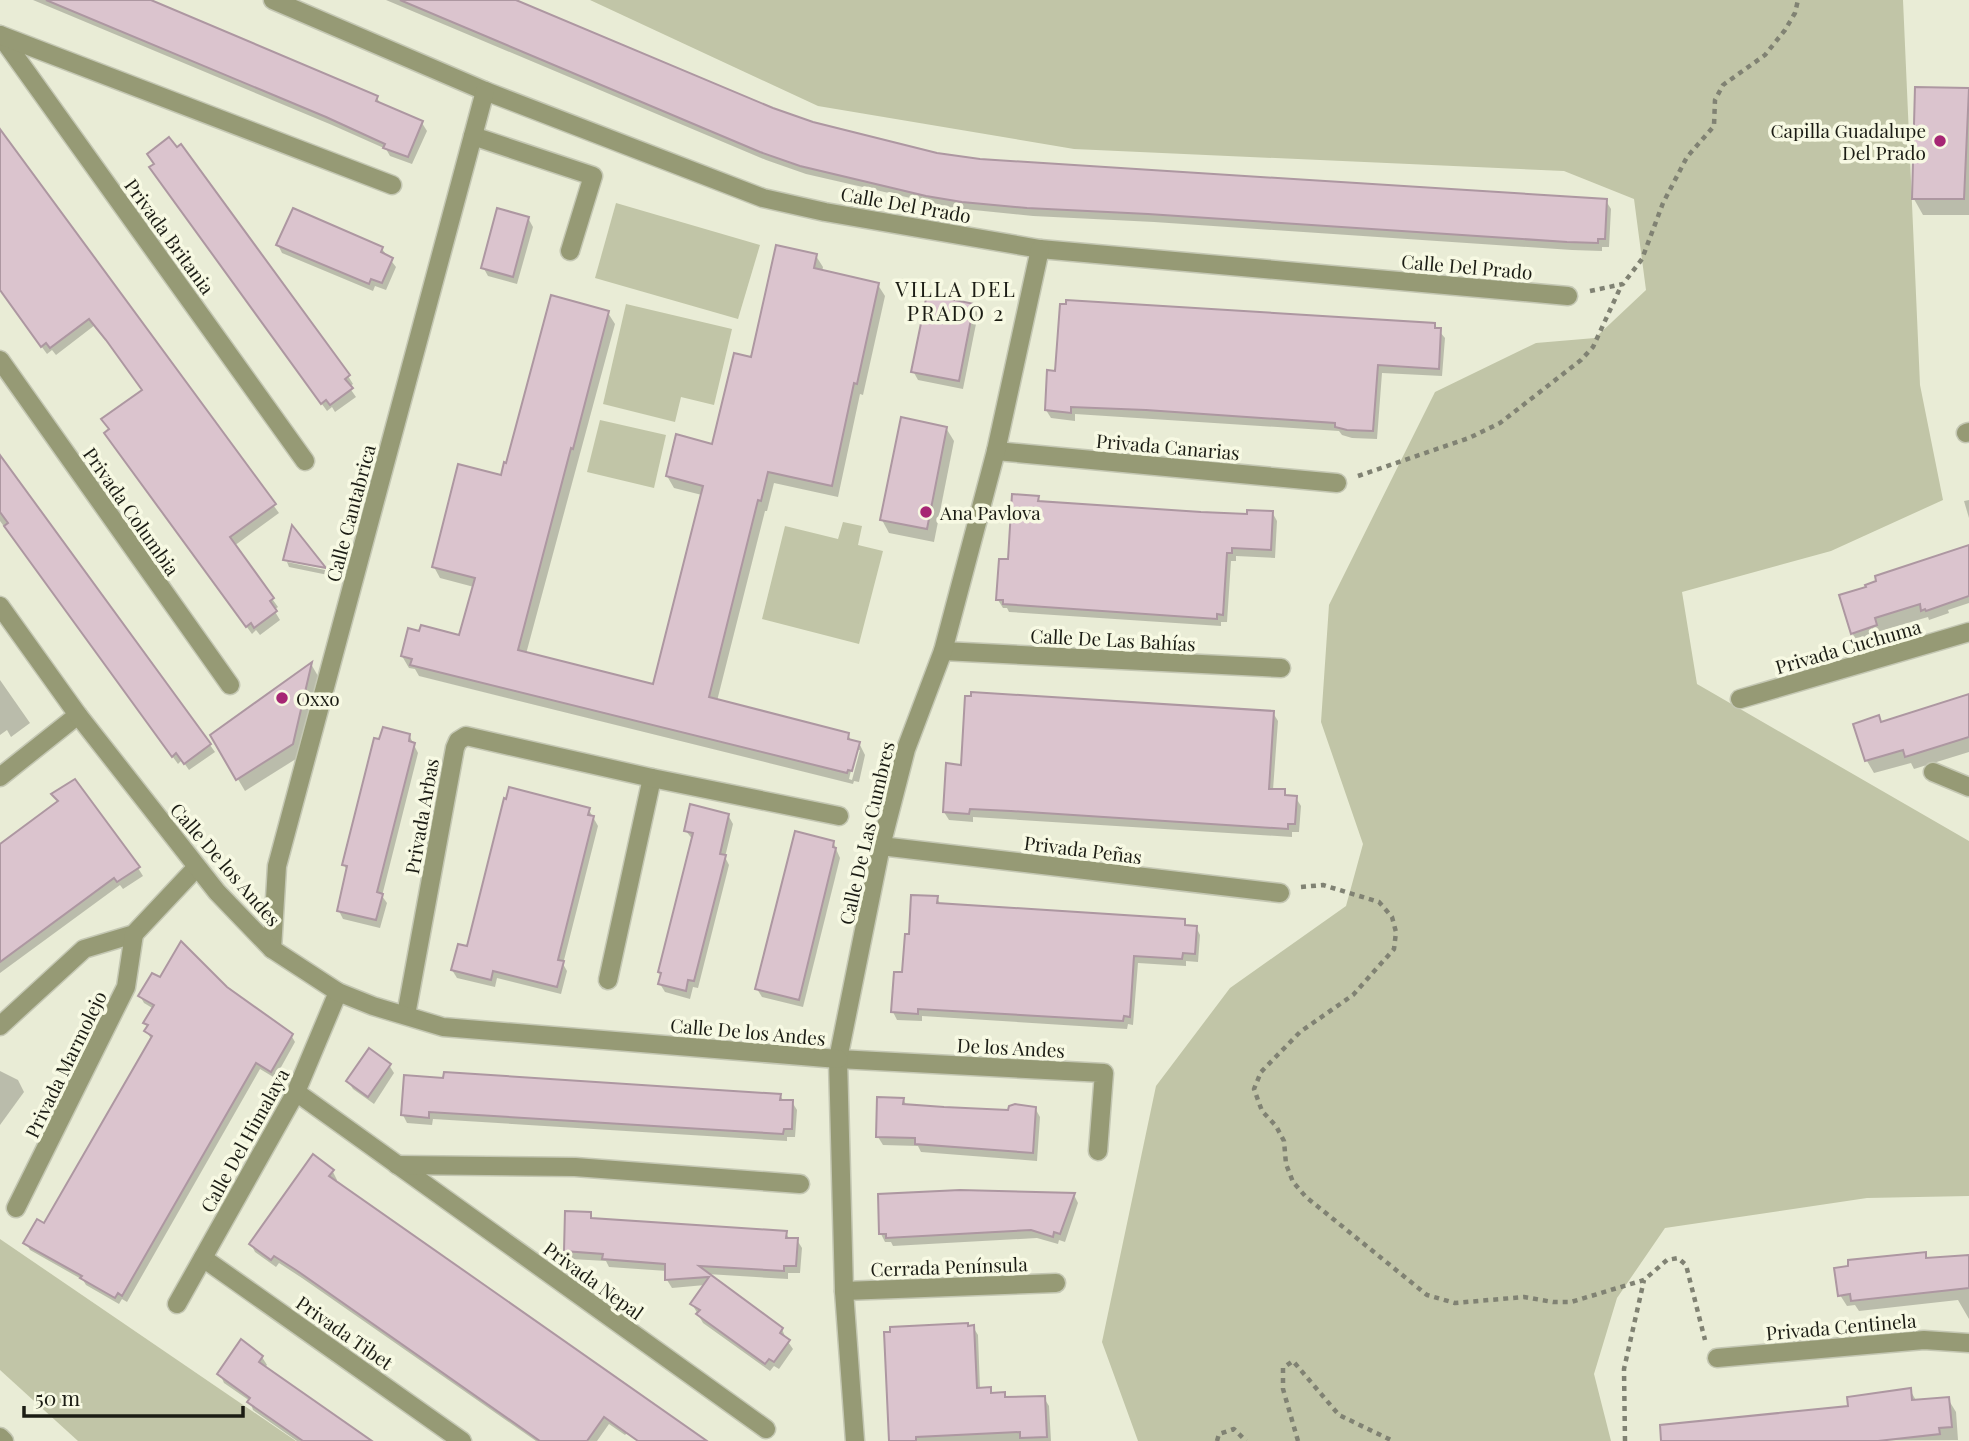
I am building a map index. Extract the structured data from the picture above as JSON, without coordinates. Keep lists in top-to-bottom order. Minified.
{"streets":{"street":["Calle Del Prado","Privada Britania","Privada Canarias","Privada Columbia","Calle Cantabrica","Calle De Las Bahías","Privada Cuchuma","Privada Arbas","Calle De Las Cumbres","Privada Peñas","Calle De los Andes","De los Andes","Privada Marmolejo","Calle Del Himalaya","Cerrada Península","Privada Nepal","Privada Centinela","Privada Tibet"]},"crossings":[["Calle Del Prado","Calle Cantabrica"],["Calle Del Prado","Calle De Las Cumbres"],["Privada Canarias","Calle De Las Cumbres"],["Calle Cantabrica","Calle De los Andes"],["Calle De Las Bahías","Calle De Las Cumbres"],["Privada Arbas","Calle De los Andes"],["Calle De Las Cumbres","Privada Peñas"],["Calle De Las Cumbres","Calle De los Andes"],["Calle De Las Cumbres","De los Andes"],["Calle De Las Cumbres","Cerrada Península"],["Calle De los Andes","De los Andes"],["Calle De los Andes","Calle Del Himalaya"],["Calle Del Himalaya","Privada Nepal"],["Calle Del Himalaya","Privada Tibet"]],"districts":["VILLA DEL PRADO 2"],"places":["Capilla Guadalupe Del Prado","Ana Pavlova","Oxxo"],"scale_bar":"50 m"}
